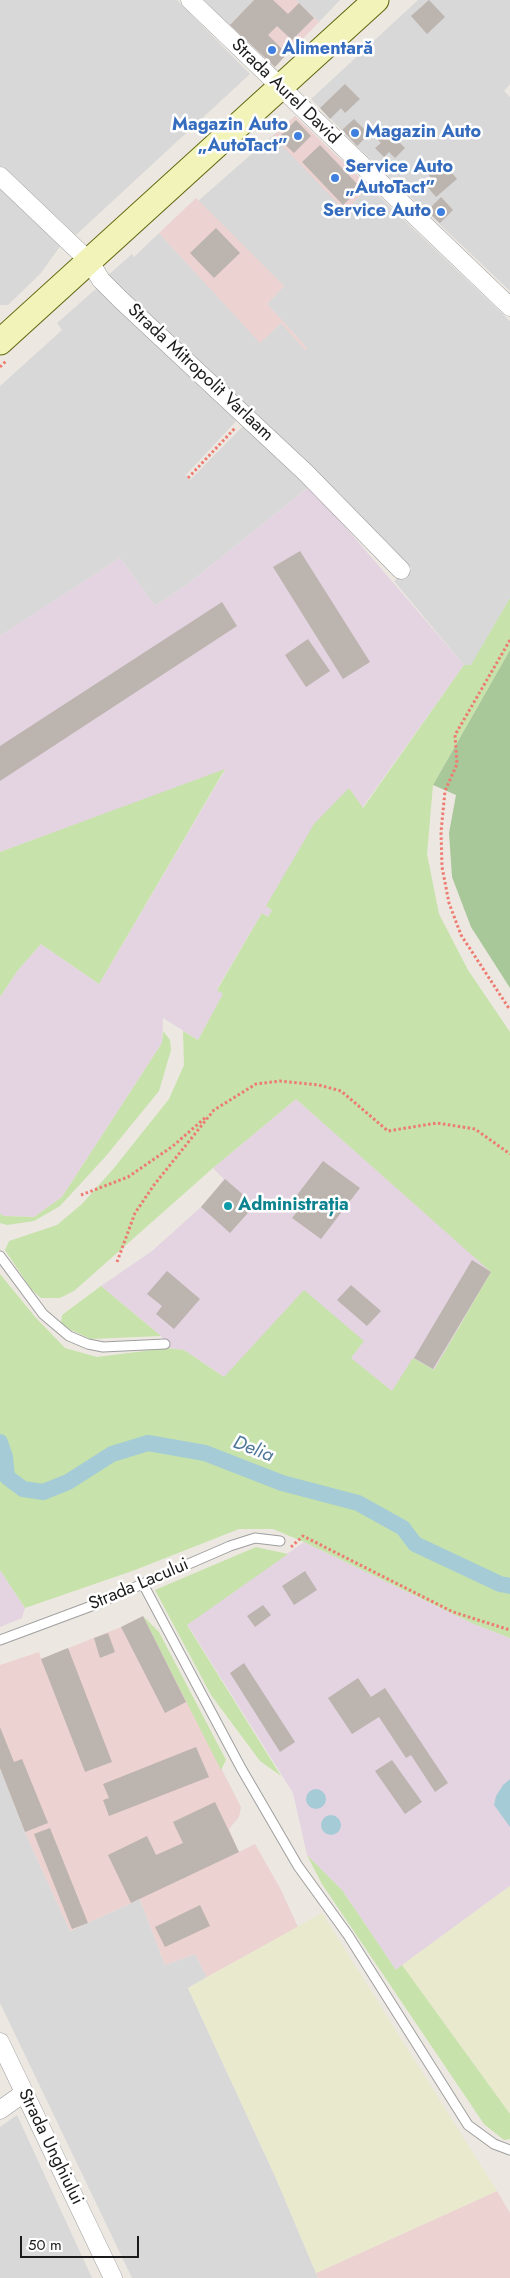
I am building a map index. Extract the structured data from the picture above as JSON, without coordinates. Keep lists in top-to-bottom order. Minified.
{"streets":{"street":["Strada Aurel David","Strada Mitropolit Varlaam","Strada Unghiului"],"lane":["Strada Lacului"]},"water":["Delia"],"places":["Alimentară","Magazin Auto","Magazin Auto „AutoTact”","Service Auto „AutoTact”","Service Auto","Administrația"],"scale_bar":"50 m"}
